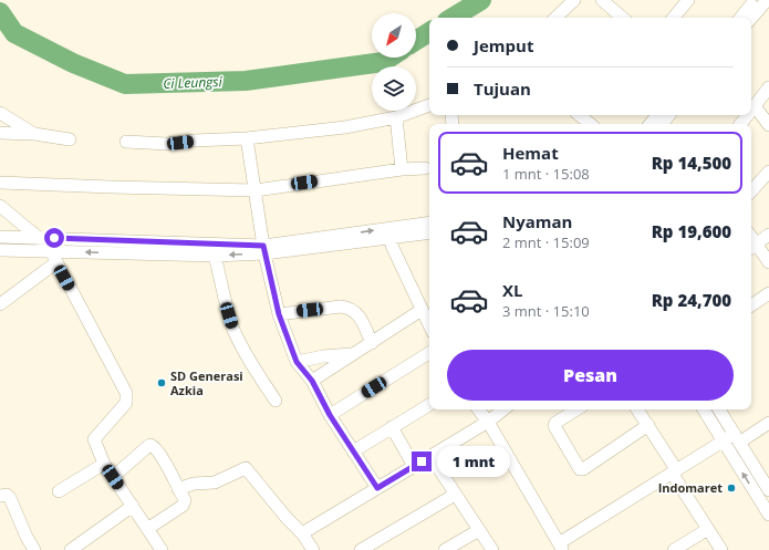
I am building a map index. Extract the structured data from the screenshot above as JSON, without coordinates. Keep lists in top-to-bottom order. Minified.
{"water":["Ci Leungsi"],"places":["SD Generasi Azkia","Indomaret"],"north":"bottom left","page":{"banner":["Jemput","Tujuan"],"list":[{"name":"Hemat","note":"1 mnt · 15:08","value":"Rp 14,500"},{"name":"Nyaman","note":"2 mnt · 15:09","value":"Rp 19,600"},{"name":"XL","note":"3 mnt · 15:10","value":"Rp 24,700"}],"buttons":"Pesan","bubble":"1 mnt"}}
